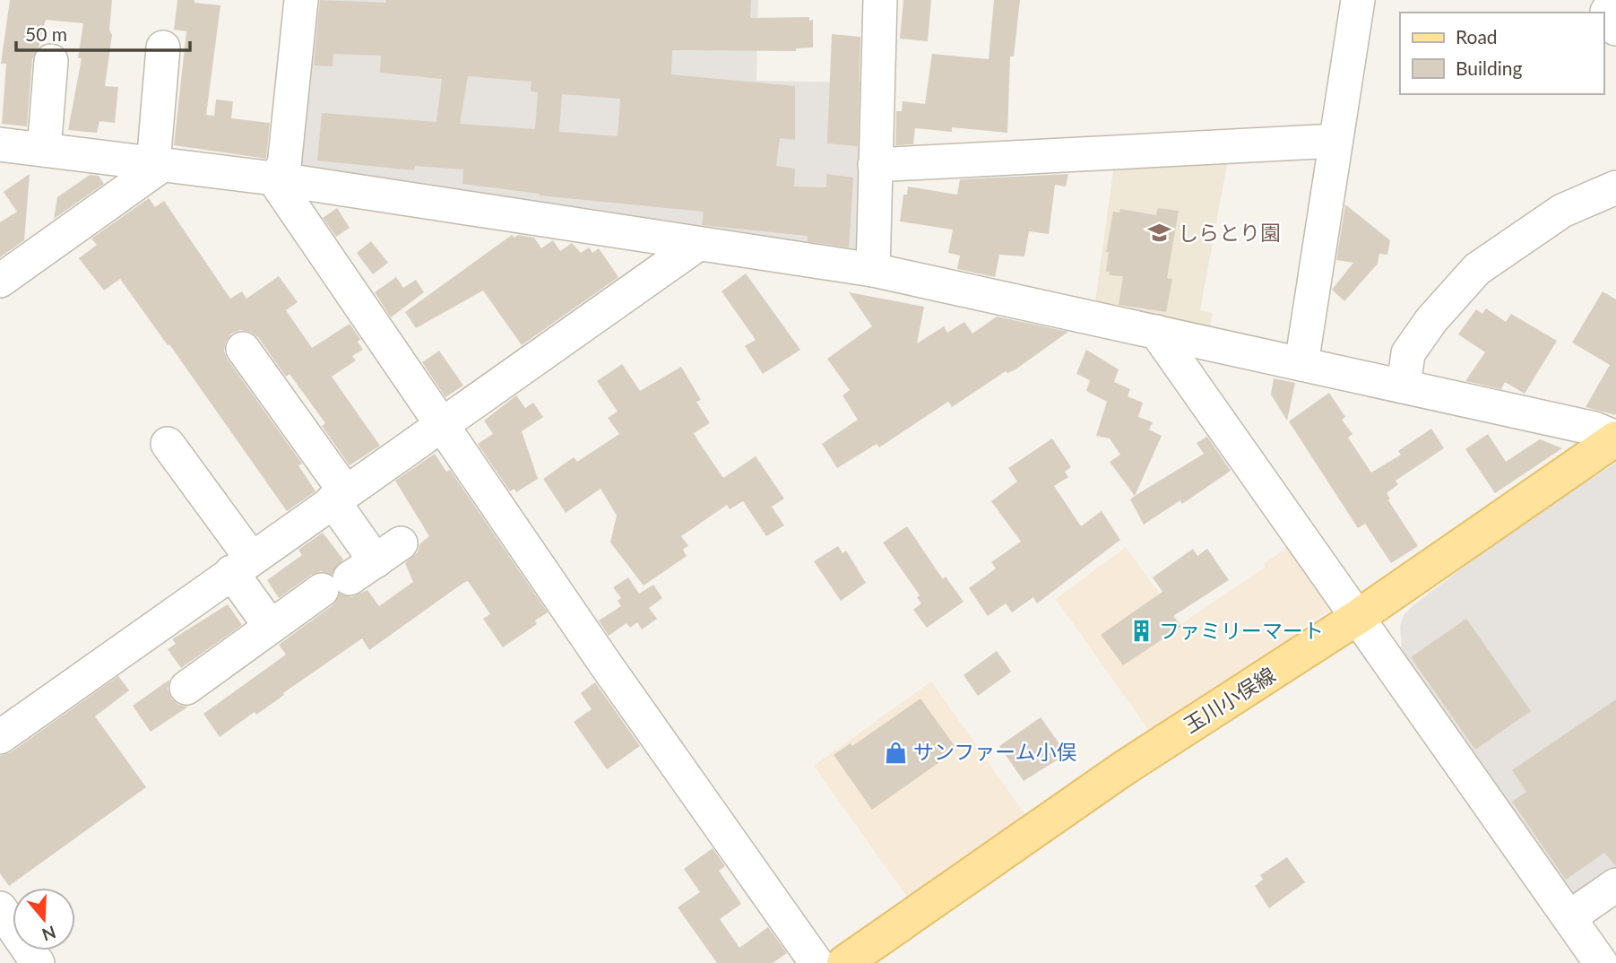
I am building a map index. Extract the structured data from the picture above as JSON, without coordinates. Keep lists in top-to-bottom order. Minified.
{"streets":{"main road":["玉川小俣線"]},"places":{"school or university":["しらとり園"],"building":["ファミリーマート"],"shop":["サンファーム小俣"]},"legend":["Road","Building"],"scale_bar":"50 m","north":"bottom"}
